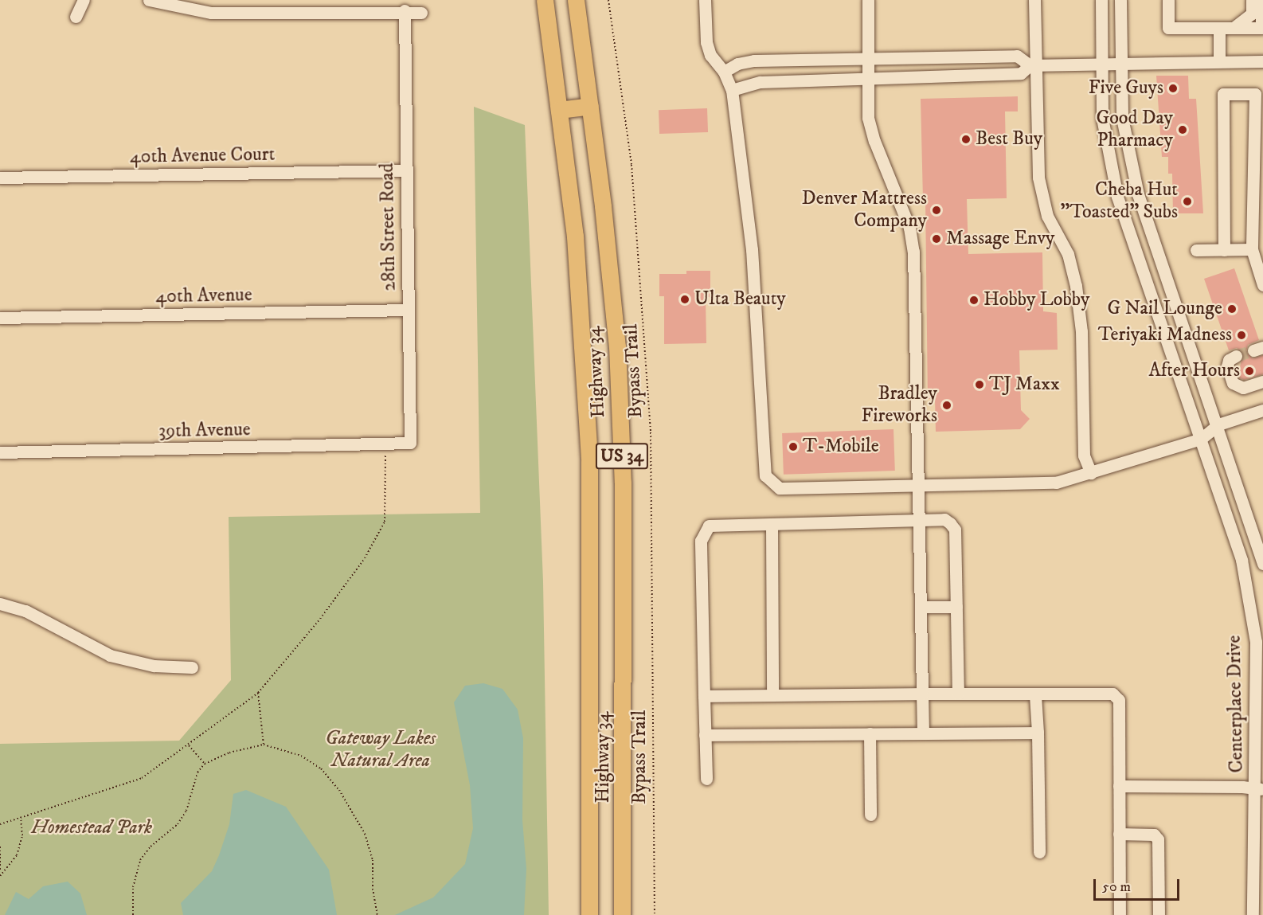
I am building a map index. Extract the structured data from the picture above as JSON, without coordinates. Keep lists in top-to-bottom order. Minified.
{"streets":{"highway":["Highway 34","US 34"],"street":["40th Avenue Court","28th Street Road","40th Avenue","39th Avenue","Centerplace Drive"],"path":["Bypass Trail"]},"crossings":[["40th Avenue Court","28th Street Road"],["28th Street Road","40th Avenue"],["28th Street Road","39th Avenue"]],"parks":["Gateway Lakes Natural Area","Homestead Park"],"places":["Five Guys","Good Day Pharmacy","Best Buy","Cheba Hut \"Toasted\" Subs","Denver Mattress Company","Massage Envy","Ulta Beauty","Hobby Lobby","G Nail Lounge","Teriyaki Madness","After Hours","TJ Maxx","Bradley Fireworks","T-Mobile"],"scale_bar":"50 m"}
